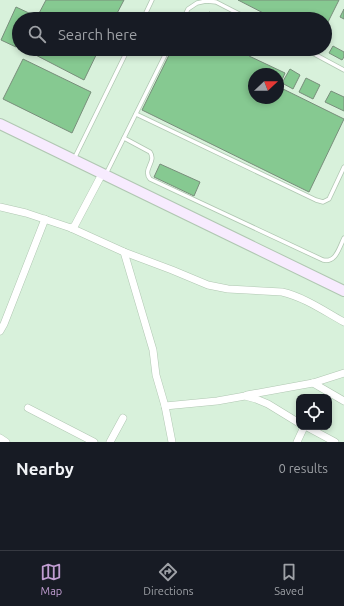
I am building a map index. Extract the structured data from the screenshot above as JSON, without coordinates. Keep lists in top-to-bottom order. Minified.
{"north":"right","page":{"search":"Search here","heading":["Nearby","0 results"],"nav":["Map","Directions","Saved"]}}
